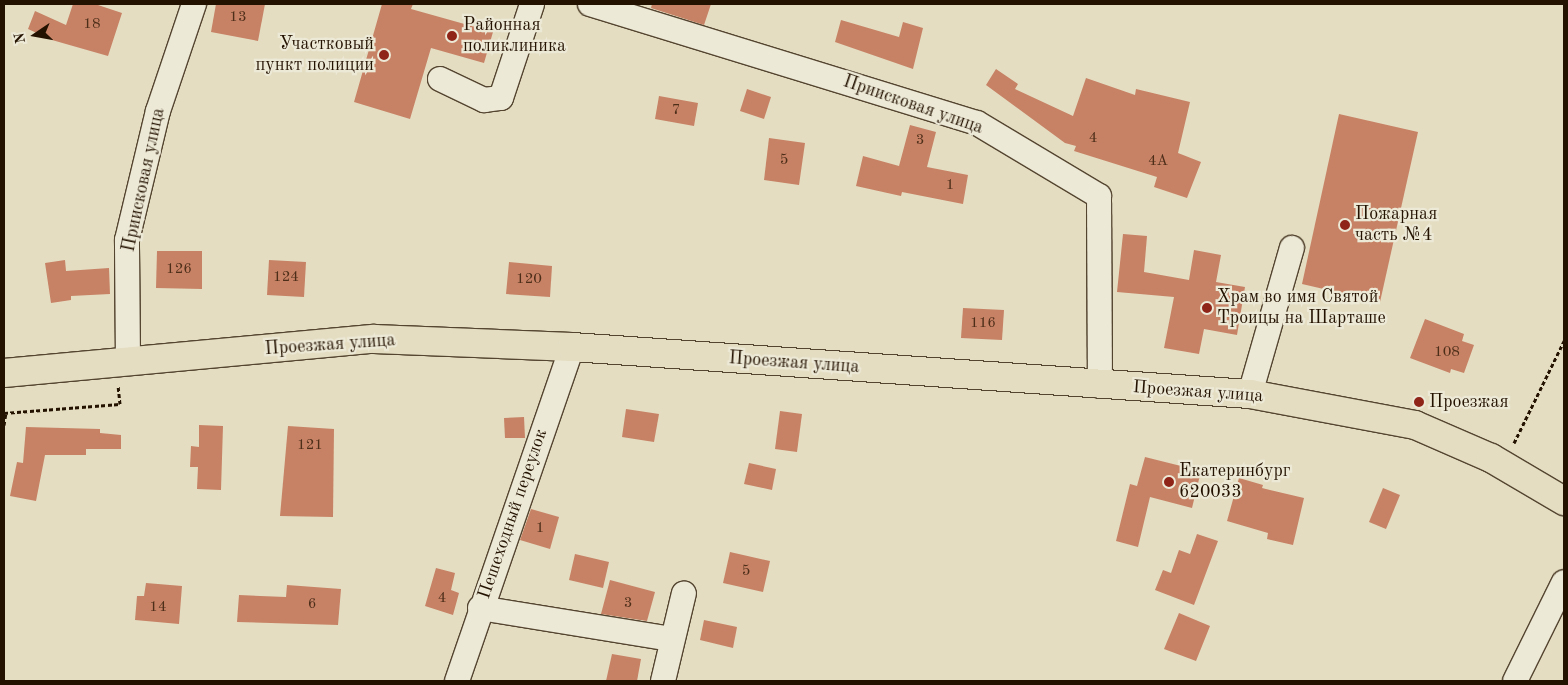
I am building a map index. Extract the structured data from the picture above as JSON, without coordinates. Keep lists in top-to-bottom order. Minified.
{"streets":{"main road":["Проезжая улица"],"street":["Приисковая улица","Пешеходный переулок"]},"crossings":[["Приисковая улица","Проезжая улица"],["Проезжая улица","Пешеходный переулок"]],"places":["Районная поликлиника","Участковый пункт полиции","Пожарная часть №4","Храм во имя Святой Троицы на Шарташе","Проезжая","Екатеринбург 620033"],"house_numbers":["13","18","7","4","3","5","4А","1","126","124","120","116","108","121","1","5","4","3","6","14"],"north":"left"}
